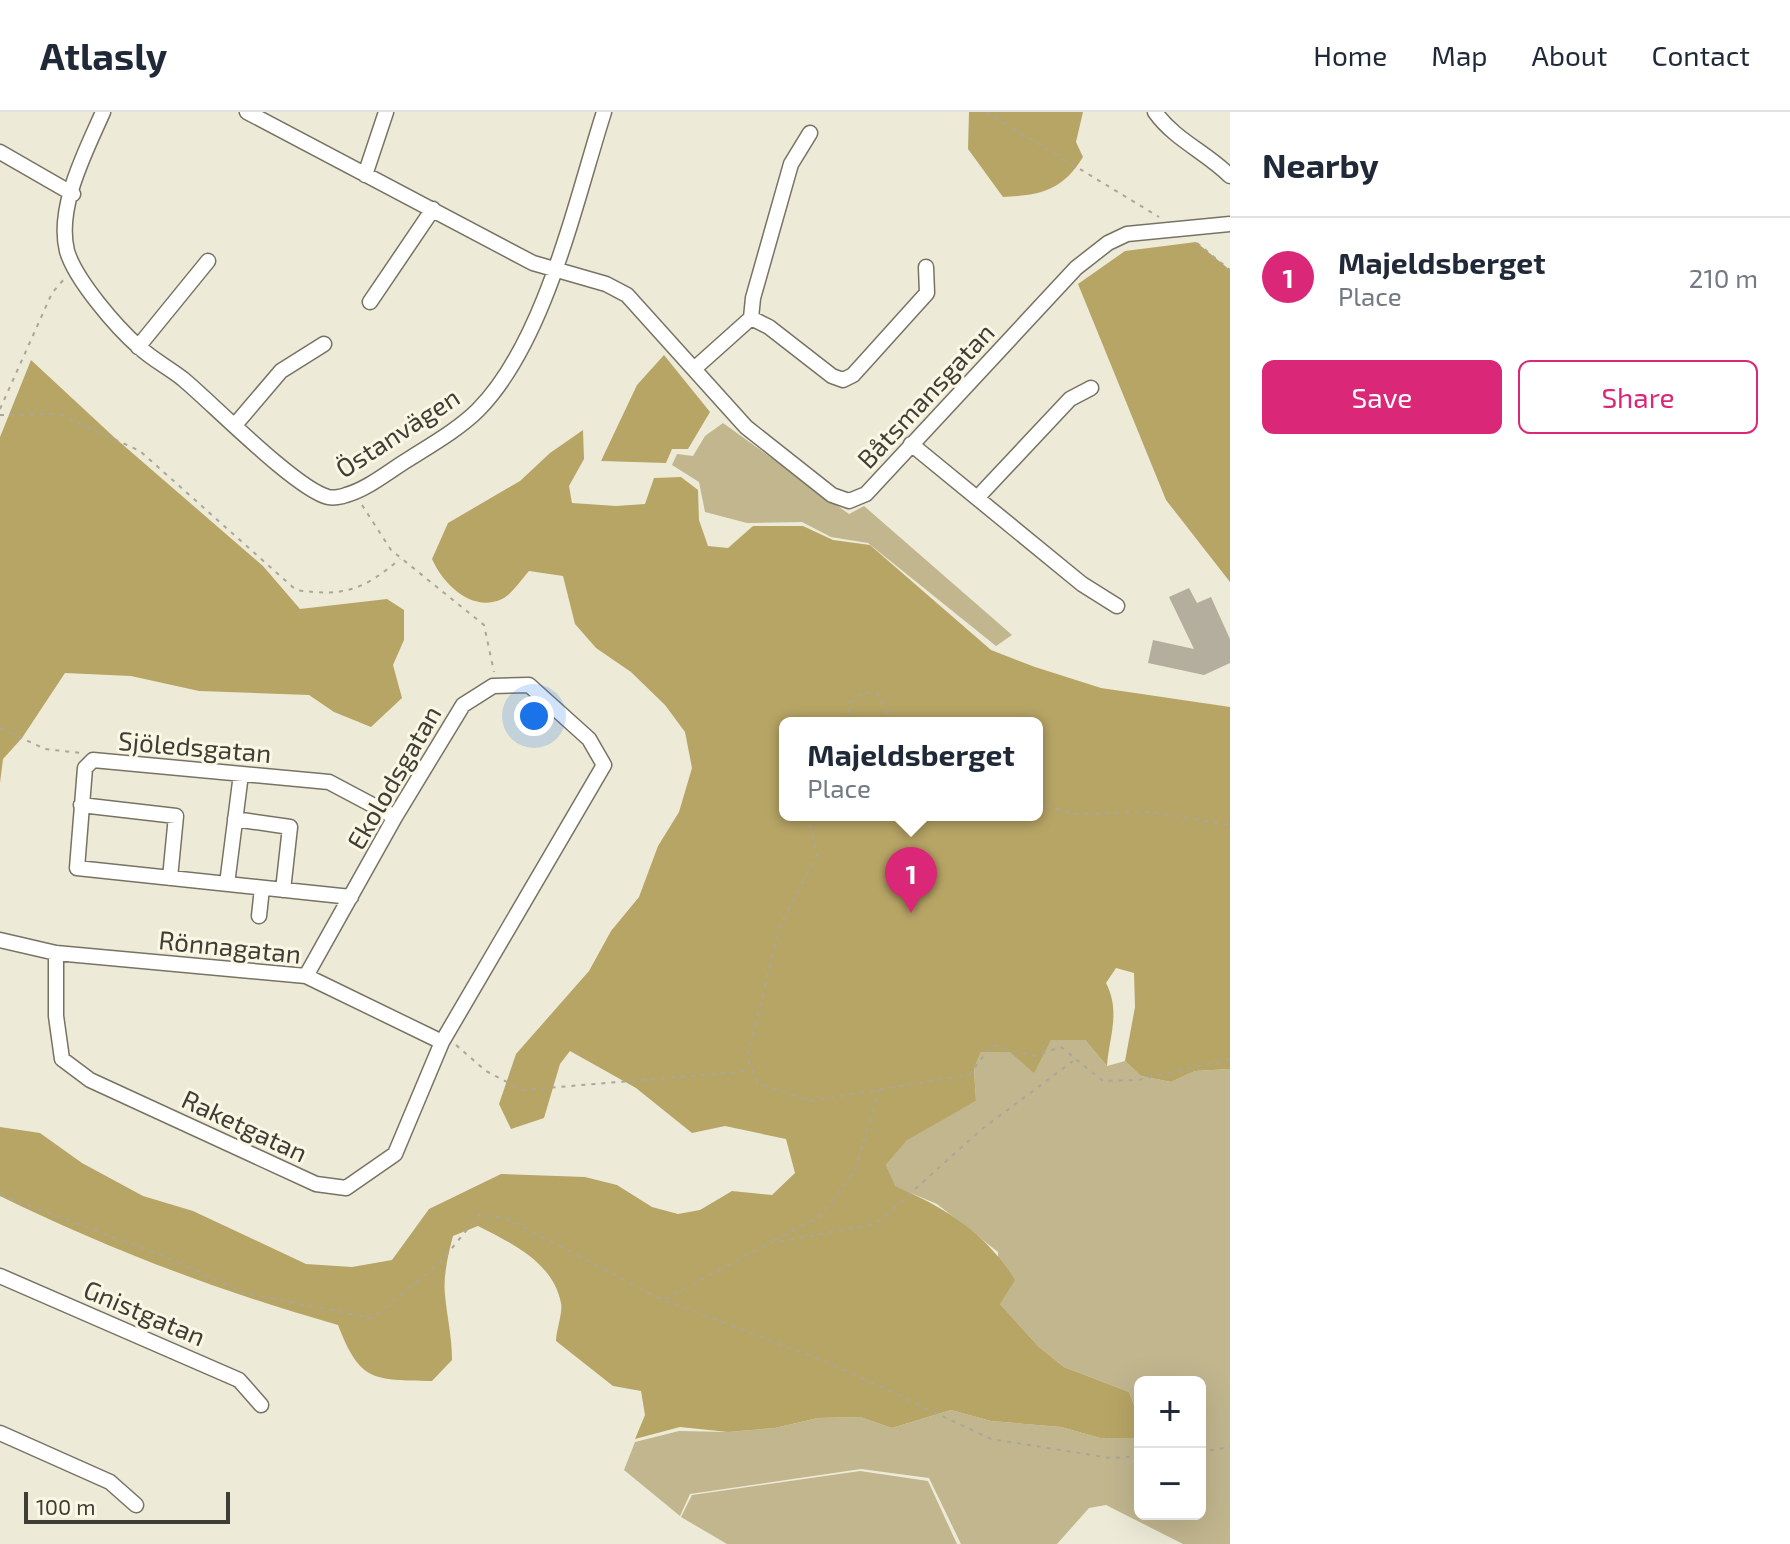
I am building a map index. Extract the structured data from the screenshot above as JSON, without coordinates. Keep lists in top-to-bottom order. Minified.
{"streets":{"street":["Båtsmansgatan","Östanvägen","Sjöledsgatan","Ekolodsgatan","Rönnagatan","Raketgatan","Gnistgatan"]},"crossings":[["Båtsmansgatan","Östanvägen"],["Sjöledsgatan","Ekolodsgatan"],["Ekolodsgatan","Rönnagatan"],["Rönnagatan","Raketgatan"]],"scale_bar":"100 m","page":{"header":"Atlasly","nav":["Home","Map","About","Contact"],"heading":"Nearby","list":[{"mark":"1","name":"Majeldsberget","note":"Place","value":"210 m"}],"buttons":["Save","Share"],"popup":["Majeldsberget","Place"],"pins":"1","map_buttons":["+","−"],"scale":"100 m"}}
